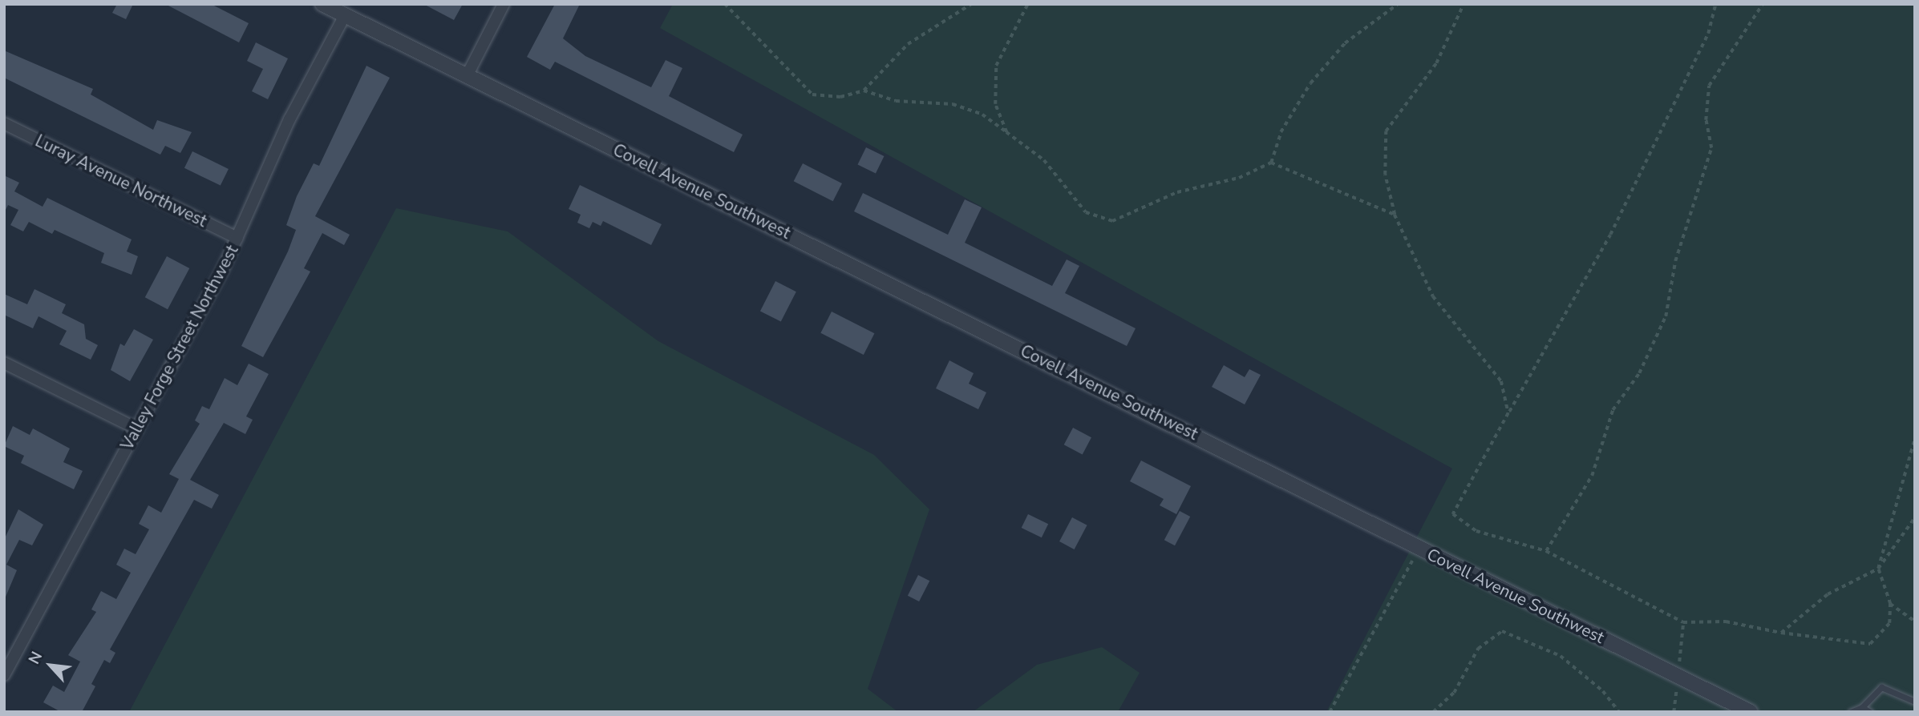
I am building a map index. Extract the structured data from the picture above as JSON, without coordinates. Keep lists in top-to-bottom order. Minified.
{"streets":{"street":["Luray Avenue Northwest","Covell Avenue Southwest","Valley Forge Street Northwest"]},"crossings":[["Luray Avenue Northwest","Valley Forge Street Northwest"],["Covell Avenue Southwest","Valley Forge Street Northwest"]],"north":"top left"}
